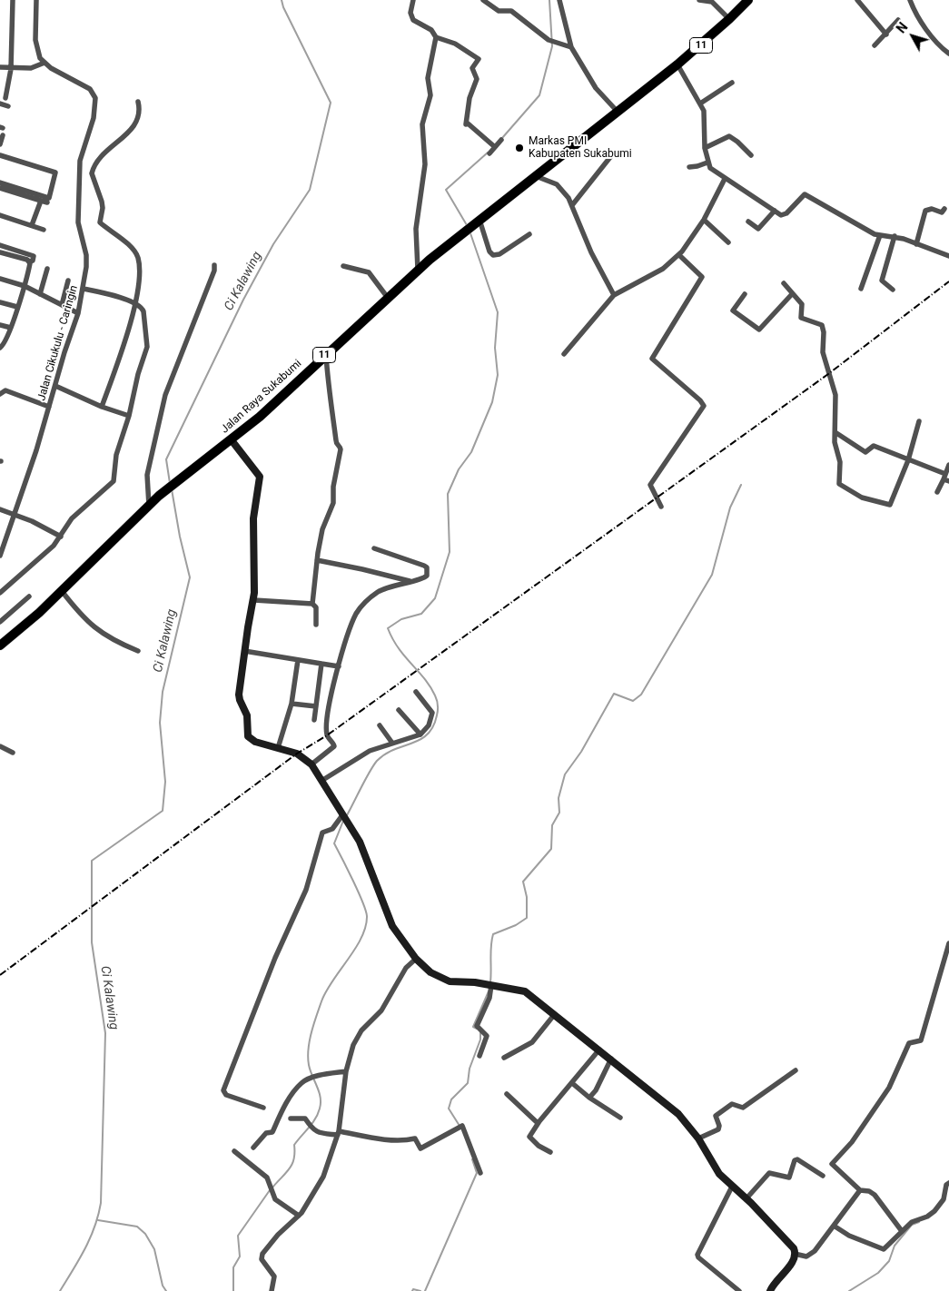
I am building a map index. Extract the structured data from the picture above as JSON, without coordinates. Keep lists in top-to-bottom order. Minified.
{"streets":{"highway":["11","Jalan Raya Sukabumi"],"street":["Jalan Cikukulu - Caringin"]},"crossings":[["11","Jalan Raya Sukabumi"]],"water":["Ci Kalawing"],"places":["Markas PMI Kabupaten Sukabumi"],"north":"top left"}
